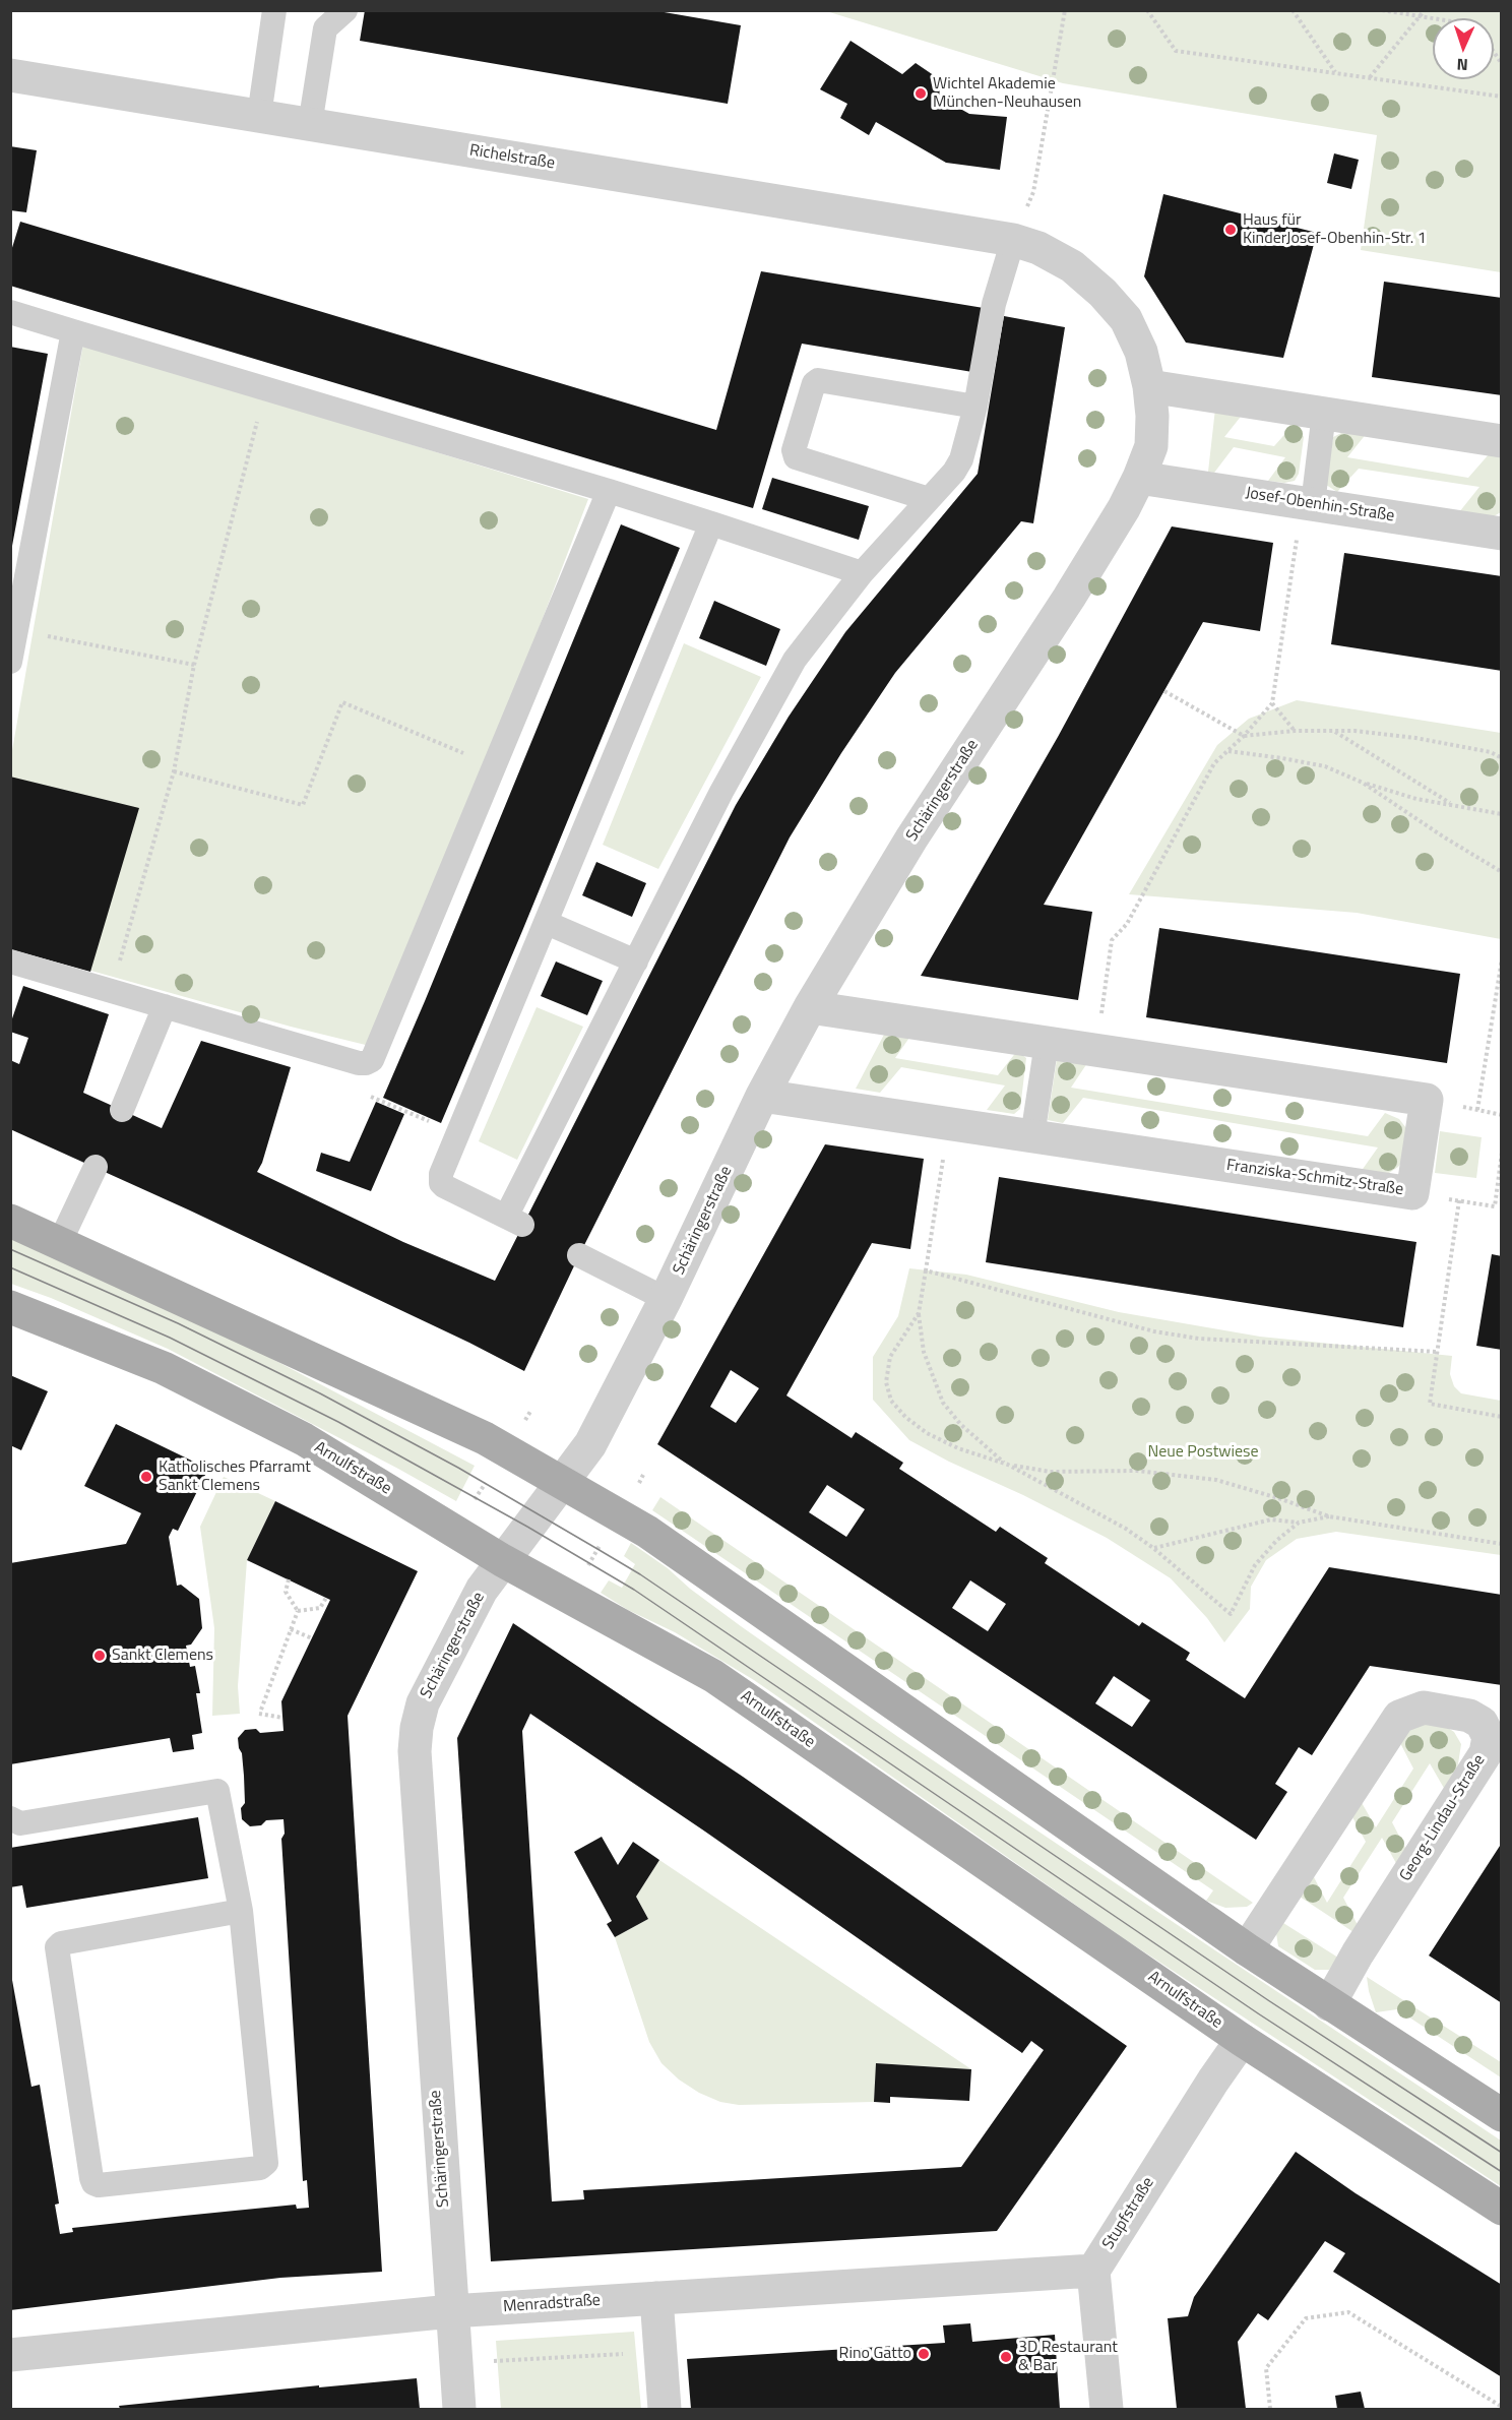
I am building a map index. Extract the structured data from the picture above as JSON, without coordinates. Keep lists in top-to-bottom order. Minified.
{"streets":{"main road":["Arnulfstraße"],"street":["Richelstraße","Josef-Obenhin-Straße","Schäringerstraße","Franziska-Schmitz-Straße","Georg-Lindau-Straße","Stupfstraße","Menradstraße"]},"crossings":[["Richelstraße","Schäringerstraße"],["Josef-Obenhin-Straße","Schäringerstraße"],["Schäringerstraße","Franziska-Schmitz-Straße"],["Schäringerstraße","Arnulfstraße"],["Schäringerstraße","Menradstraße"],["Arnulfstraße","Stupfstraße"],["Stupfstraße","Menradstraße"]],"parks":["Neue Postwiese"],"places":["Wichtel Akademie München-Neuhausen","Haus für KinderJosef-Obenhin-Str. 1","Katholisches Pfarramt Sankt Clemens","Sankt Clemens","Rino Gatto","3D Restaurant & Bar"],"north":"bottom"}
